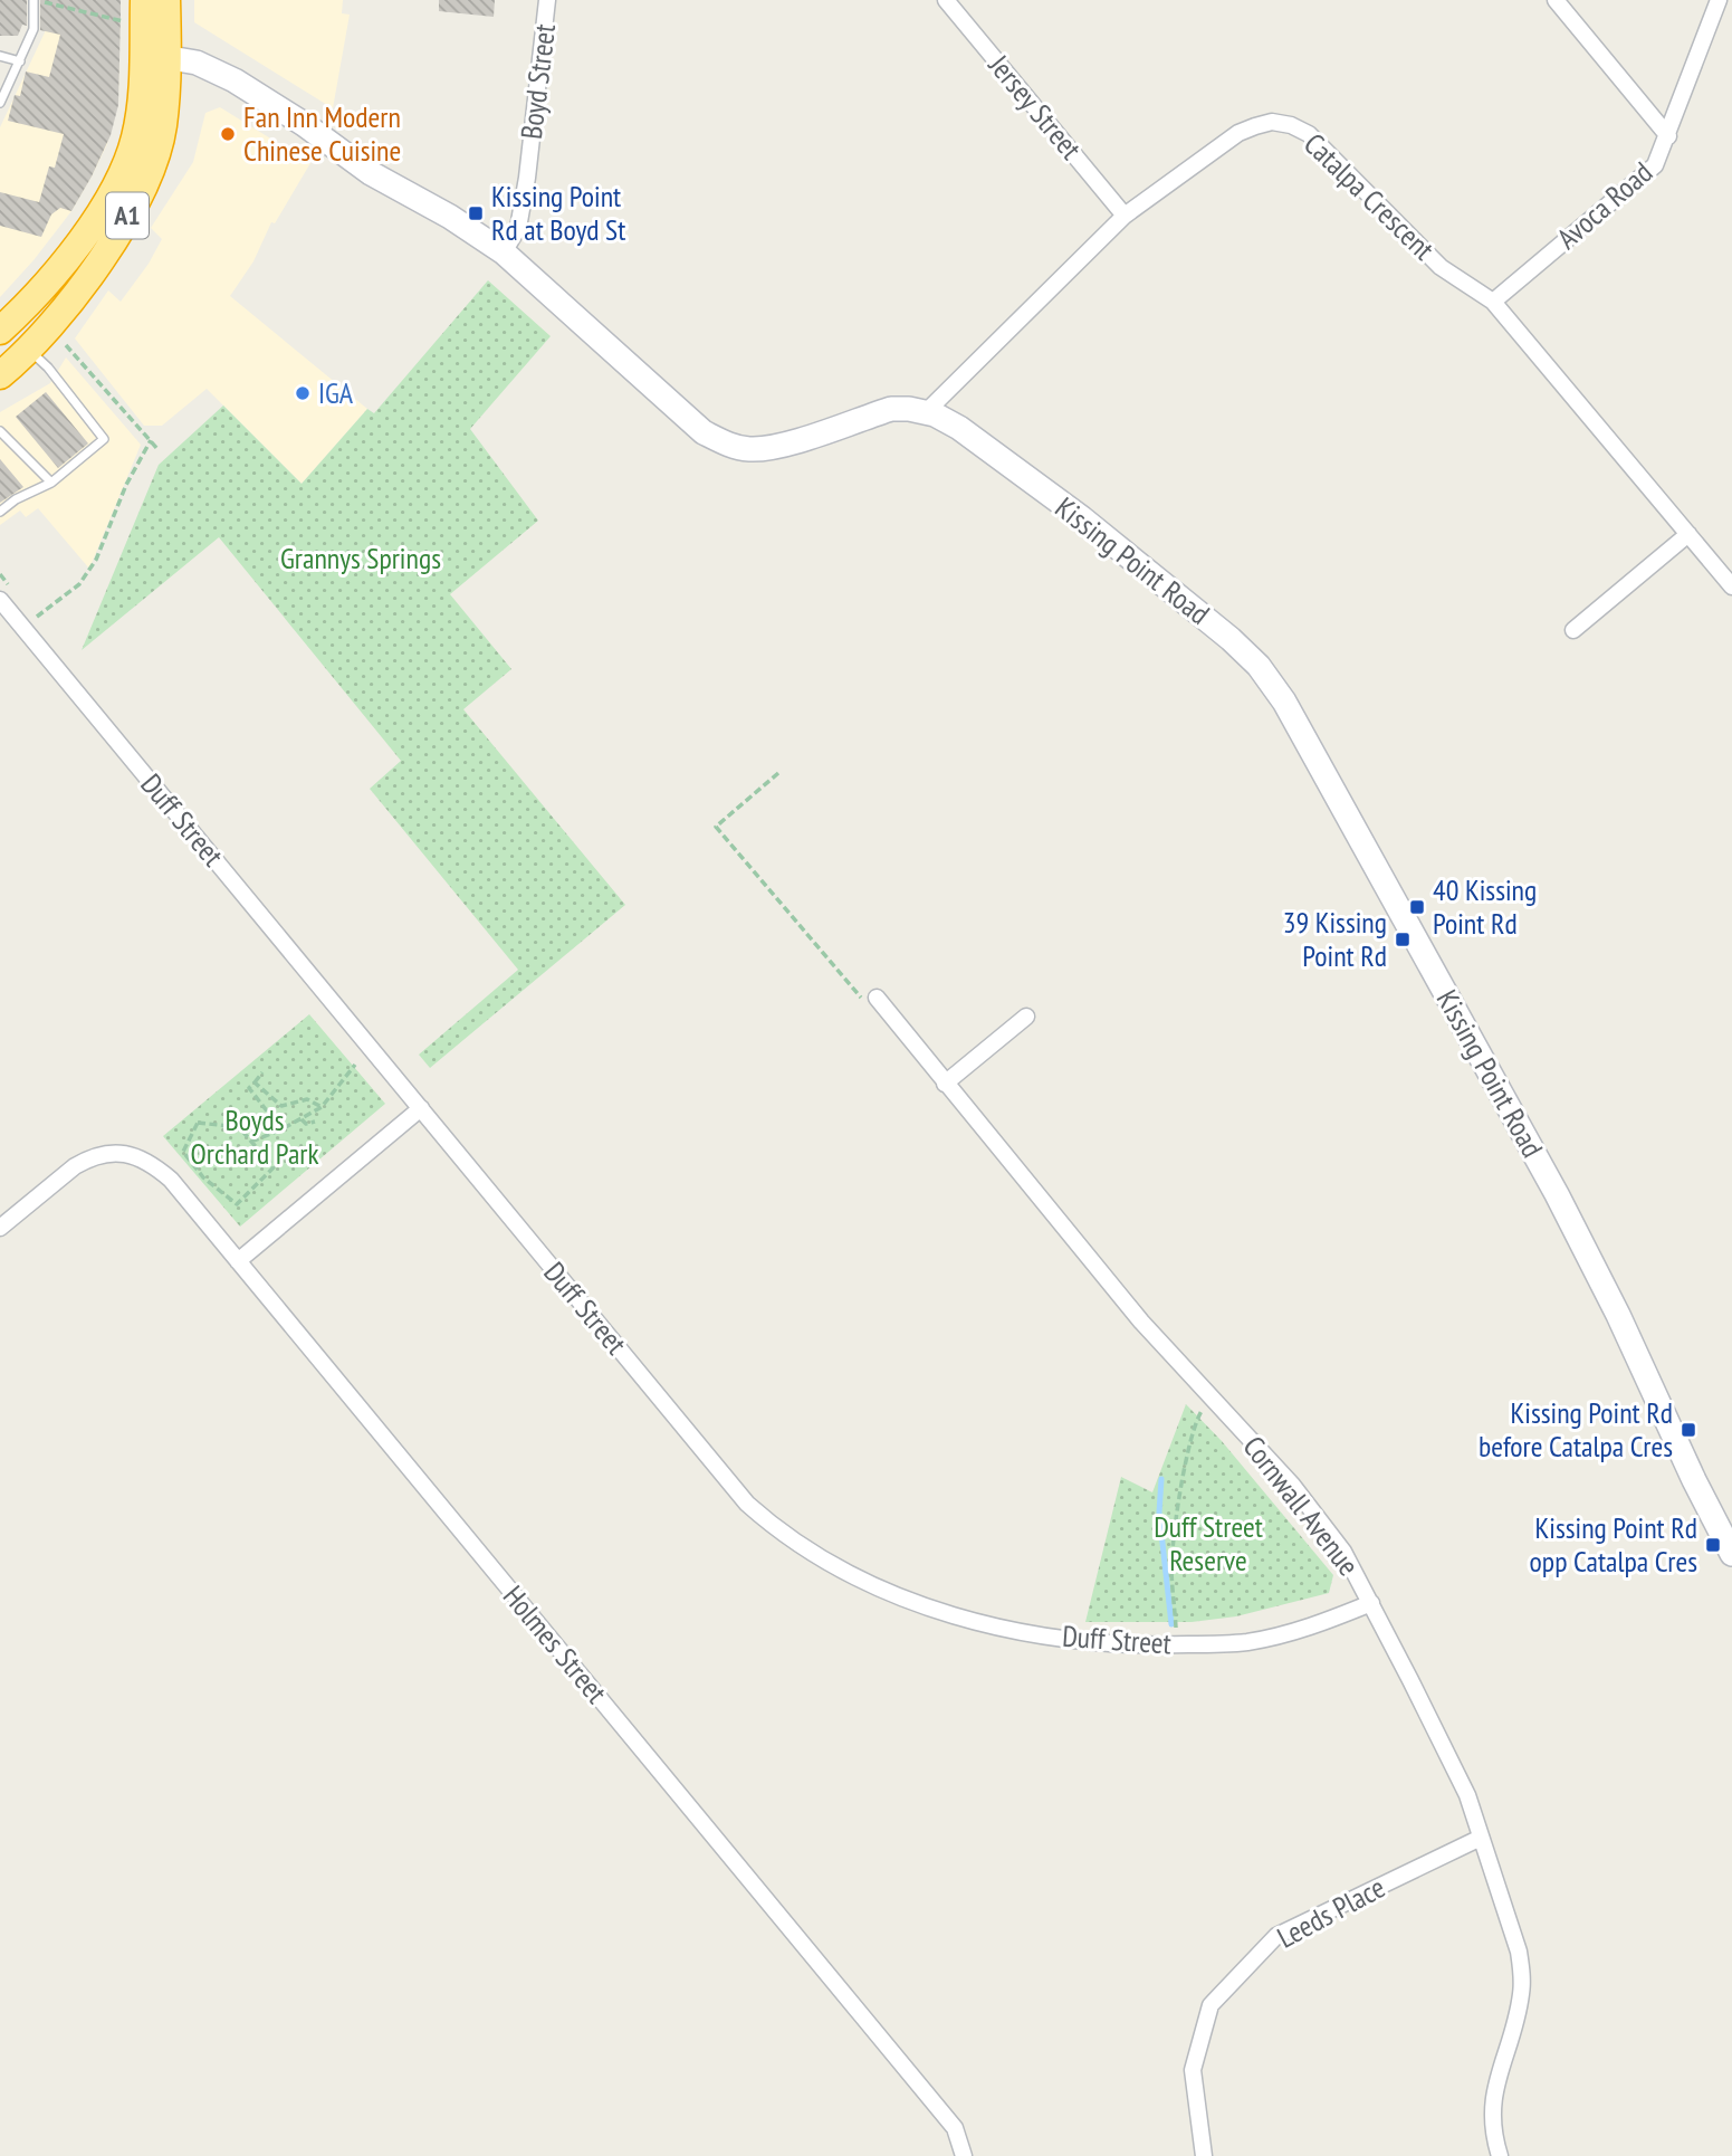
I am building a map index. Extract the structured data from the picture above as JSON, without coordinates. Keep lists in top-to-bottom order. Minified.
{"streets":{"highway":["A1"],"main road":["Kissing Point Road"],"street":["Boyd Street","Jersey Street","Catalpa Crescent","Avoca Road","Duff Street","Cornwall Avenue","Holmes Street","Leeds Place"]},"crossings":[["Boyd Street","Kissing Point Road"],["Jersey Street","Catalpa Crescent"],["Catalpa Crescent","Avoca Road"],["Catalpa Crescent","Kissing Point Road"],["A1","Kissing Point Road"],["Duff Street","Cornwall Avenue"],["Cornwall Avenue","Leeds Place"]],"parks":["Grannys Springs","Boyds Orchard Park","Duff Street Reserve"],"places":{"other":["Fan Inn Modern Chinese Cuisine","IGA"],"transit":["Kissing Point Rd at Boyd St","40 Kissing Point Rd","39 Kissing Point Rd","Kissing Point Rd before Catalpa Cres","Kissing Point Rd opp Catalpa Cres"]}}
